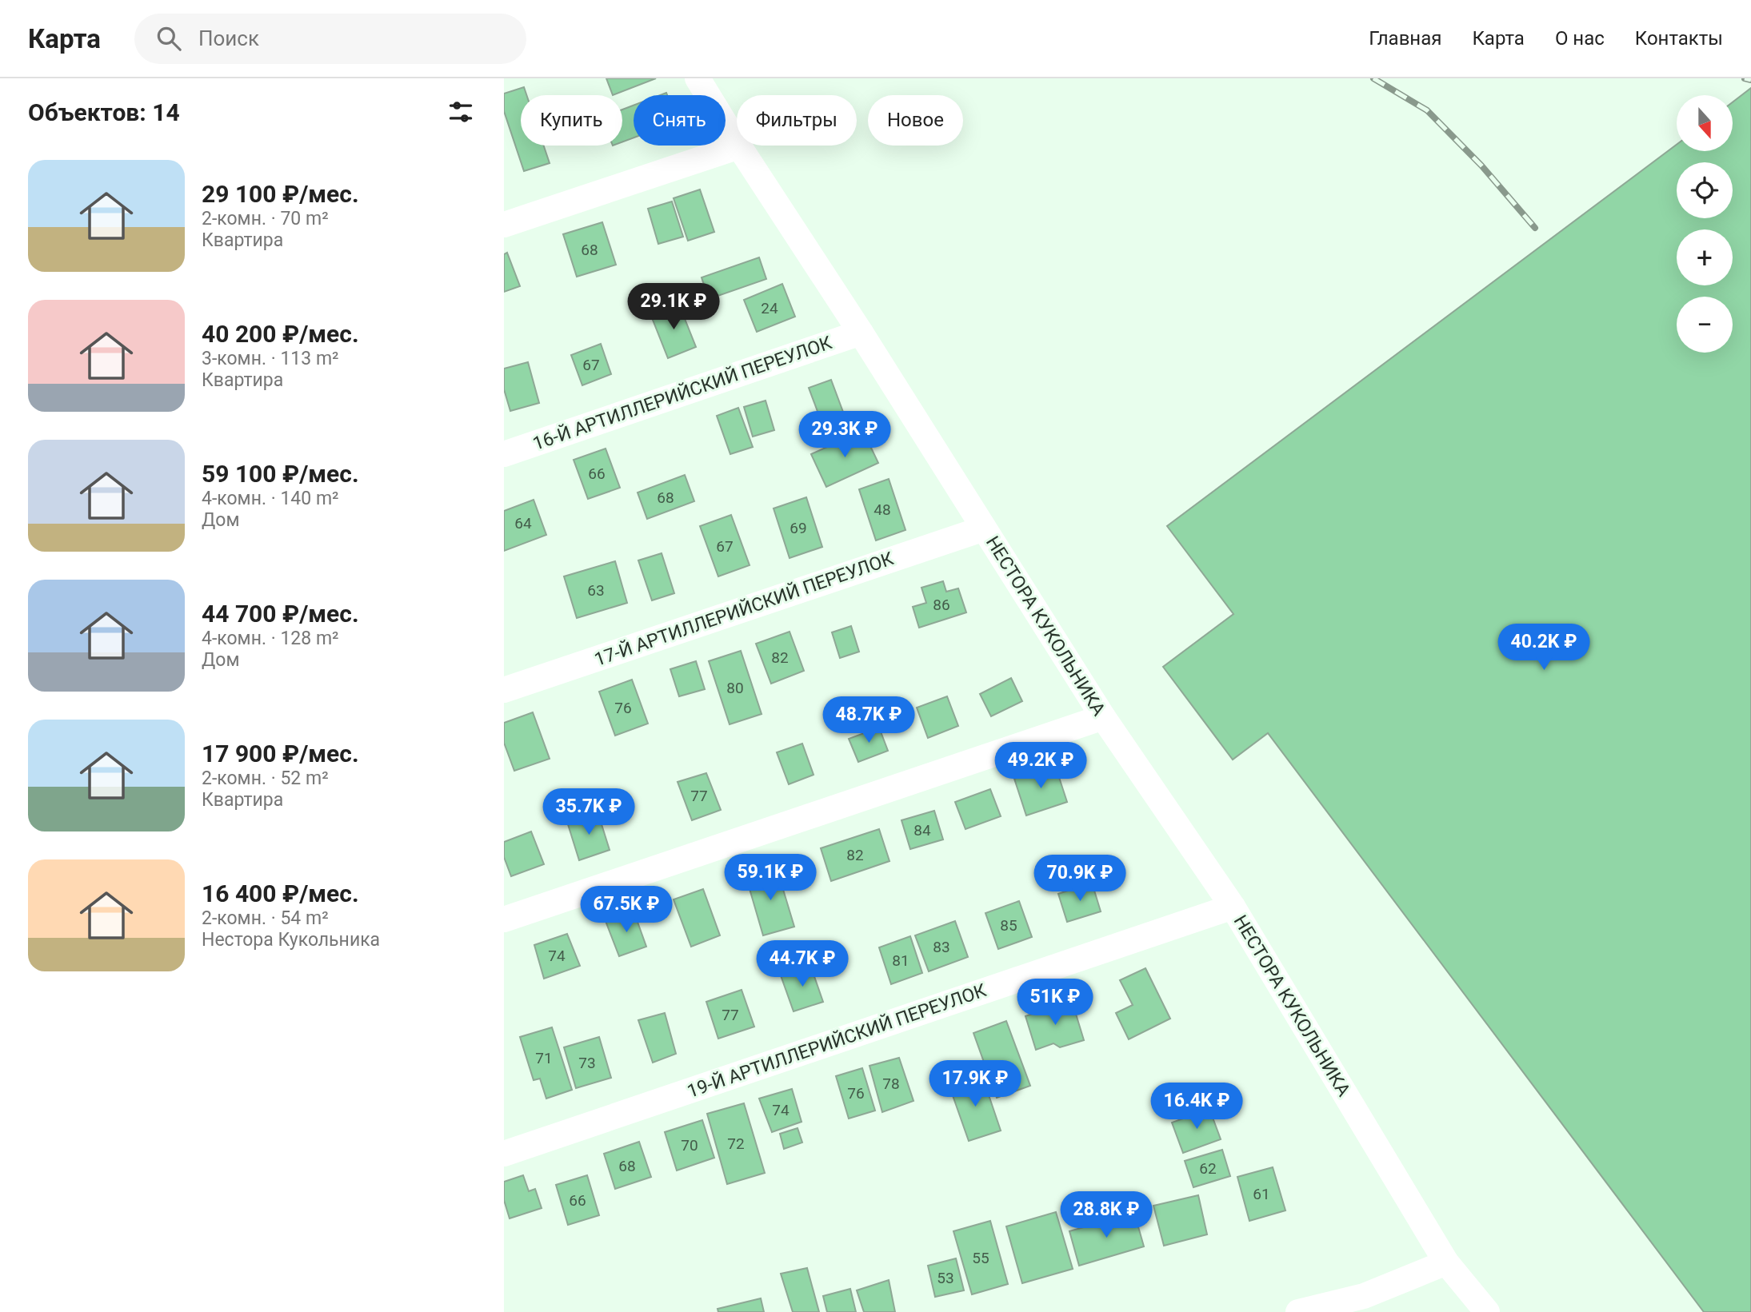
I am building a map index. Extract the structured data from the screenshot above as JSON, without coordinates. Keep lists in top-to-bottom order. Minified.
{"streets":{"street":["16-Й АРТИЛЛЕРИЙСКИЙ ПЕРЕУЛОК","17-Й АРТИЛЛЕРИЙСКИЙ ПЕРЕУЛОК","НЕСТОРА КУКОЛЬНИКА","19-Й АРТИЛЛЕРИЙСКИЙ ПЕРЕУЛОК"]},"crossings":[["16-Й АРТИЛЛЕРИЙСКИЙ ПЕРЕУЛОК","НЕСТОРА КУКОЛЬНИКА"],["17-Й АРТИЛЛЕРИЙСКИЙ ПЕРЕУЛОК","НЕСТОРА КУКОЛЬНИКА"],["НЕСТОРА КУКОЛЬНИКА","19-Й АРТИЛЛЕРИЙСКИЙ ПЕРЕУЛОК"]],"house_numbers":["68","24","67","66","68","48","64","69","67","63","86","82","80","76","77","84","82","85","83","74","81","77","71","73","78","76","74","72","70","68","62","61","66","55","53"],"north":"bottom","page":{"header":"Карта","search":"Поиск","nav":["Главная","Карта","О нас","Контакты"],"heading":"Объектов: 14","map_buttons":["+","−"],"chip":["Купить","Снять","Фильтры","Новое"],"list":[{"name":"29 100 ₽/мес.","note":"2-комн. · 70 m² · Квартира"},{"name":"40 200 ₽/мес.","note":"3-комн. · 113 m² · Квартира"},{"name":"59 100 ₽/мес.","note":"4-комн. · 140 m² · Дом"},{"name":"44 700 ₽/мес.","note":"4-комн. · 128 m² · Дом"},{"name":"17 900 ₽/мес.","note":"2-комн. · 52 m² · Квартира"},{"name":"16 400 ₽/мес.","note":"2-комн. · 54 m² · Нестора Кукольника"}],"price":["29.1K ₽","29.3K ₽","40.2K ₽","48.7K ₽","49.2K ₽","35.7K ₽","59.1K ₽","70.9K ₽","67.5K ₽","44.7K ₽","51K ₽","17.9K ₽","16.4K ₽","28.8K ₽"]}}
